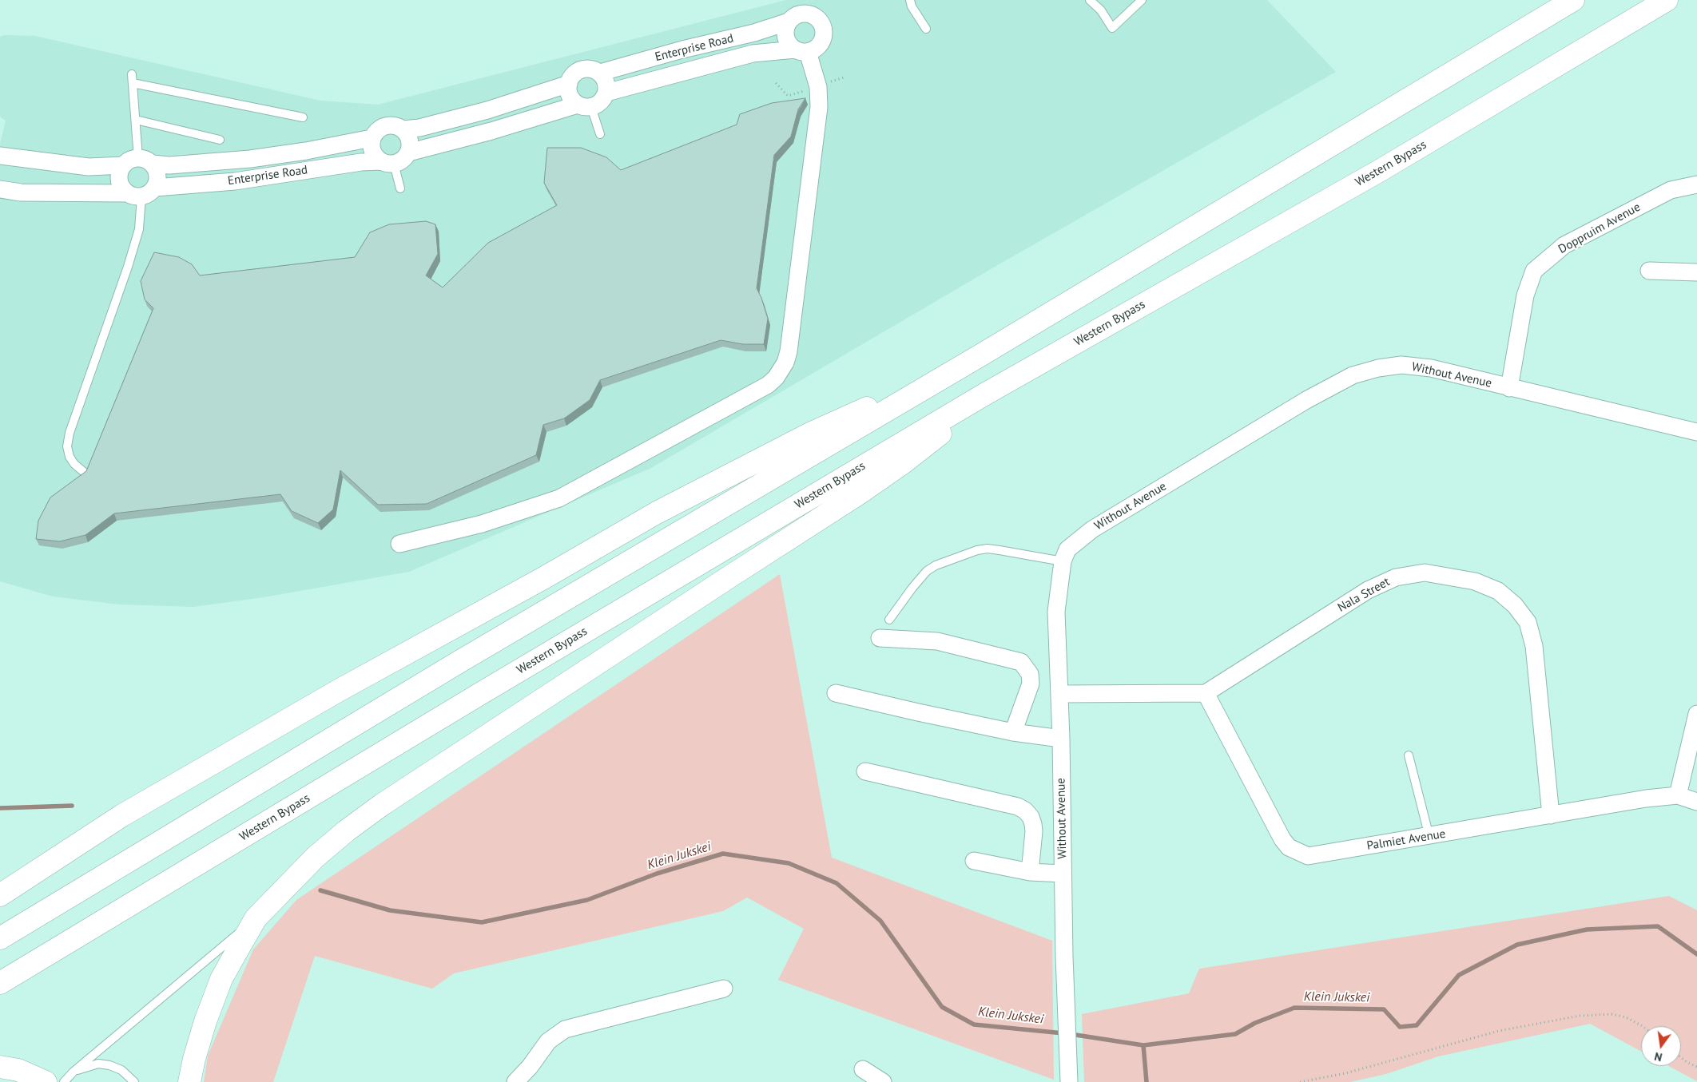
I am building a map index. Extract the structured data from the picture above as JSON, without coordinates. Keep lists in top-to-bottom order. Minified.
{"streets":{"highway":["Western Bypass"],"street":["Enterprise Road","Doppruim Avenue","Without Avenue","Nala Street","Palmiet Avenue"]},"crossings":[["Doppruim Avenue","Without Avenue"],["Nala Street","Palmiet Avenue"]],"water":["Klein Jukskei"],"north":"bottom"}
